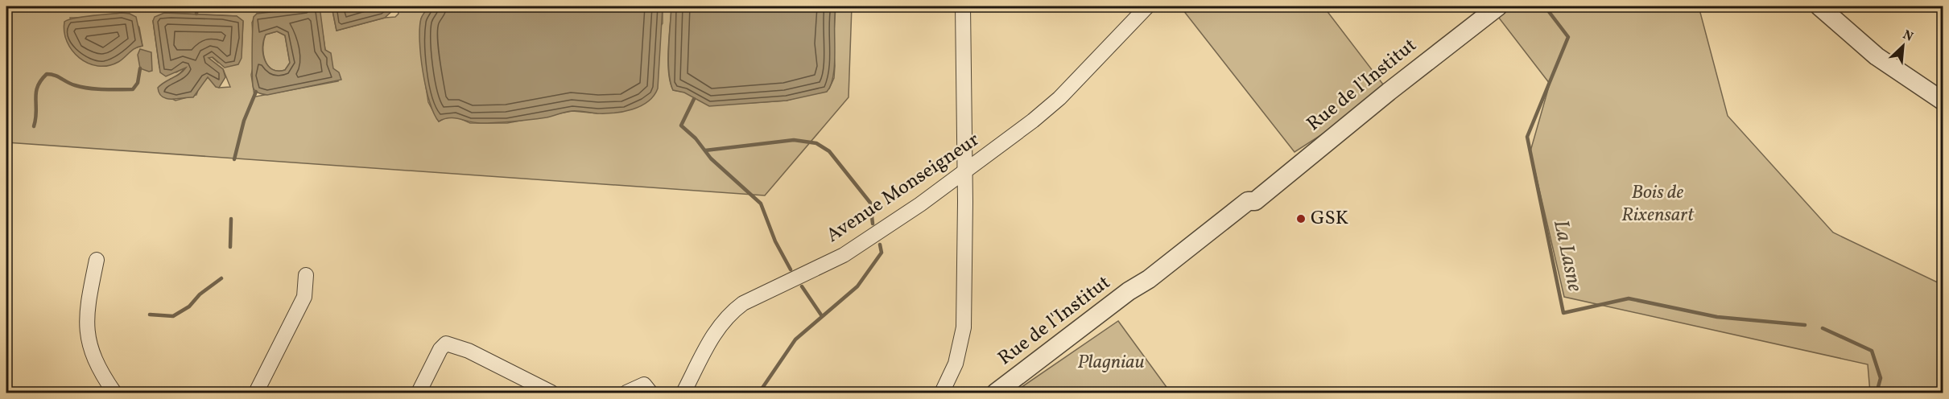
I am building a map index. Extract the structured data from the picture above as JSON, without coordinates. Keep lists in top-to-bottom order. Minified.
{"streets":{"street":["Rue de l'Institut","Avenue Monseigneur"]},"water":["La Lasne"],"parks":["Bois de Rixensart","Plagniau"],"places":["GSK"],"north":"top right"}
